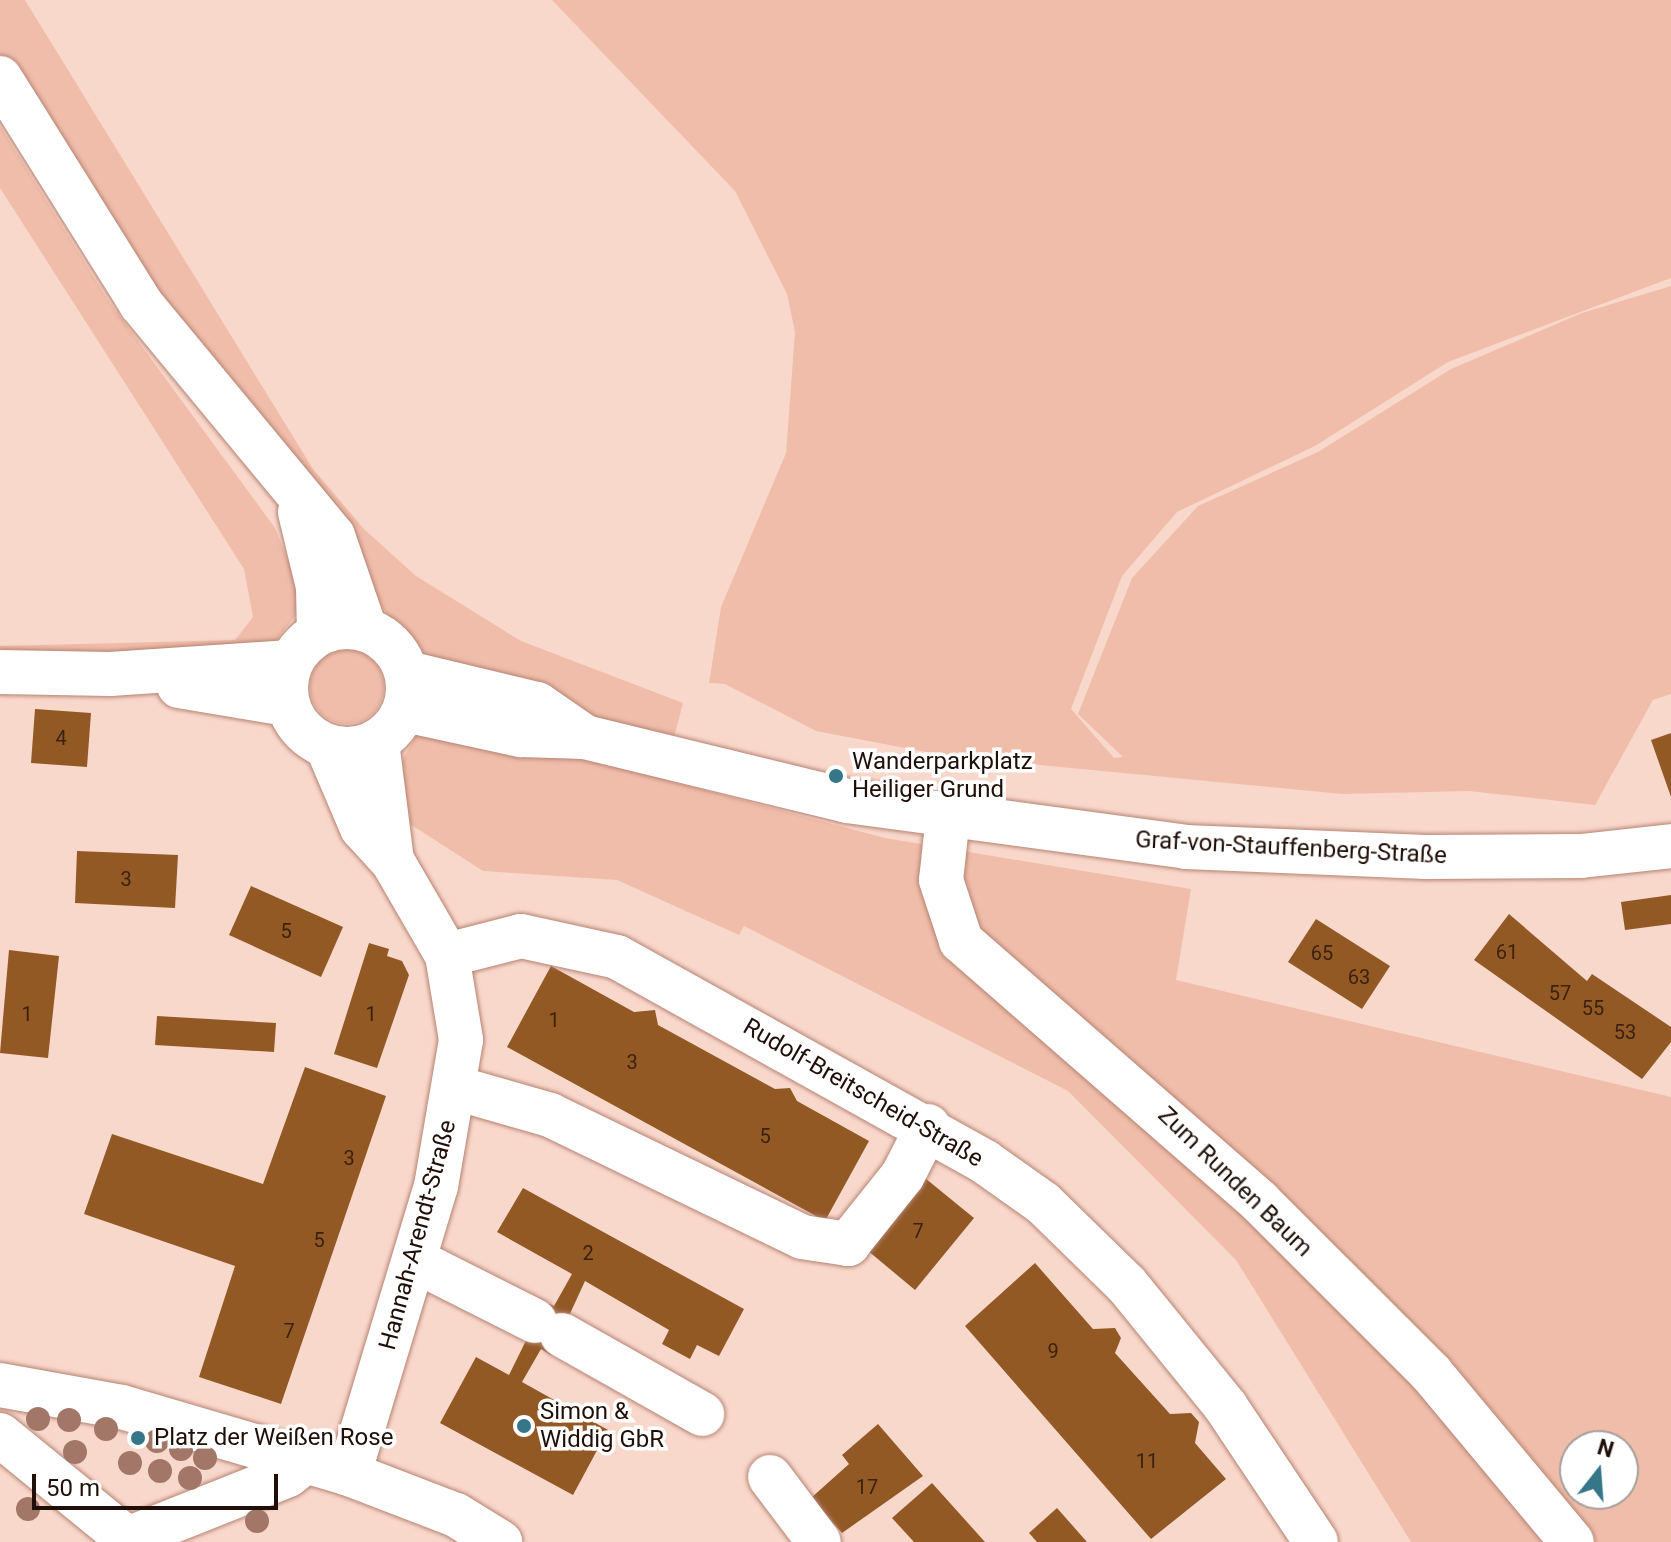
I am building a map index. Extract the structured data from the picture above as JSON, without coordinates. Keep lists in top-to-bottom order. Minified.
{"streets":{"street":["Graf-von-Stauffenberg-Straße","Rudolf-Breitscheid-Straße","Zum Runden Baum","Hannah-Arendt-Straße"]},"crossings":[["Graf-von-Stauffenberg-Straße","Zum Runden Baum"],["Graf-von-Stauffenberg-Straße","Hannah-Arendt-Straße"],["Rudolf-Breitscheid-Straße","Hannah-Arendt-Straße"]],"places":["Wanderparkplatz Heiliger Grund","Simon & Widdig GbR","Platz der Weißen Rose"],"house_numbers":["4","3","5","61","65","63","57","55","1","1","1","53","3","5","3","7","5","2","7","9","11","17"],"scale_bar":"50 m","north":"top"}
